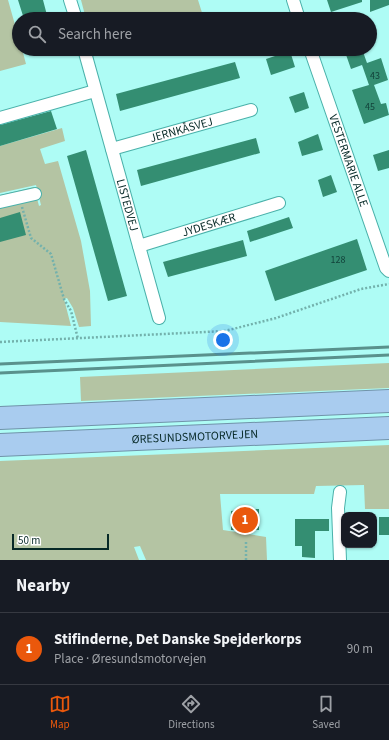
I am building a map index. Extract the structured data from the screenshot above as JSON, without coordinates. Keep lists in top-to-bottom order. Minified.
{"streets":{"highway":["ØRESUNDSMOTORVEJEN"],"street":["JERNKÅSVEJ","VESTERMARIE ALLE","LISTEDVEJ","JYDESKÆR"]},"crossings":[["JERNKÅSVEJ","LISTEDVEJ"],["LISTEDVEJ","JYDESKÆR"]],"house_numbers":["43","45","128"],"scale_bar":"50 m","page":{"search":"Search here","pins":"1","scale":"50 m","heading":"Nearby","list":[{"mark":"1","name":"Stifinderne, Det Danske Spejderkorps","note":"Place · Øresundsmotorvejen","value":"90 m"}],"nav":["Map","Directions","Saved"]}}
